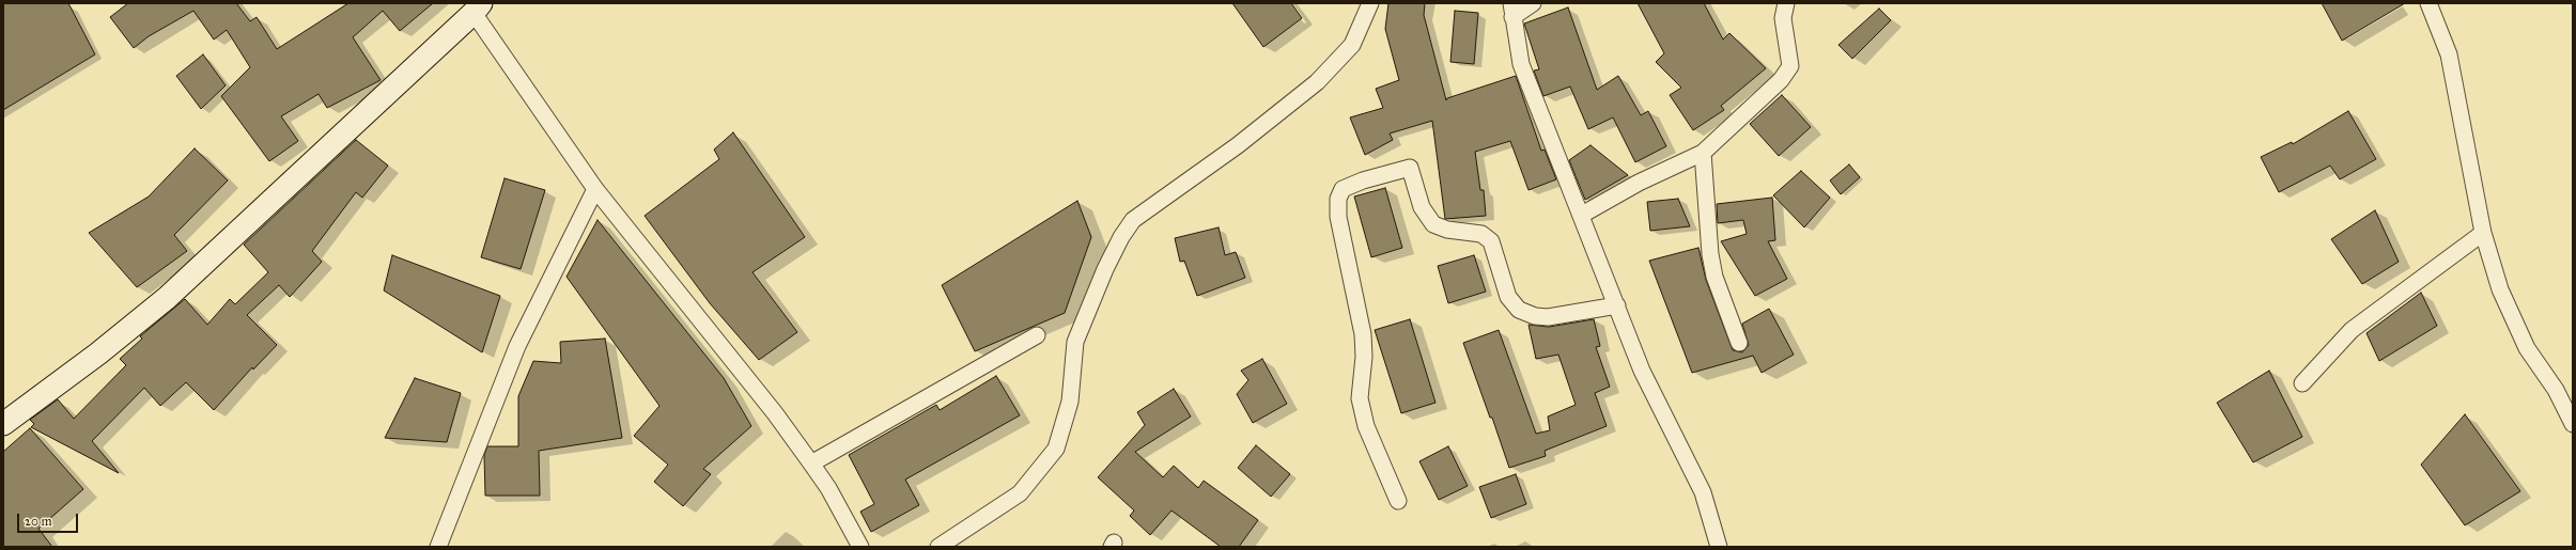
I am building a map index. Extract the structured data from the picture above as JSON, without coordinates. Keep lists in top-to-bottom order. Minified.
{"scale_bar":"20 m"}
